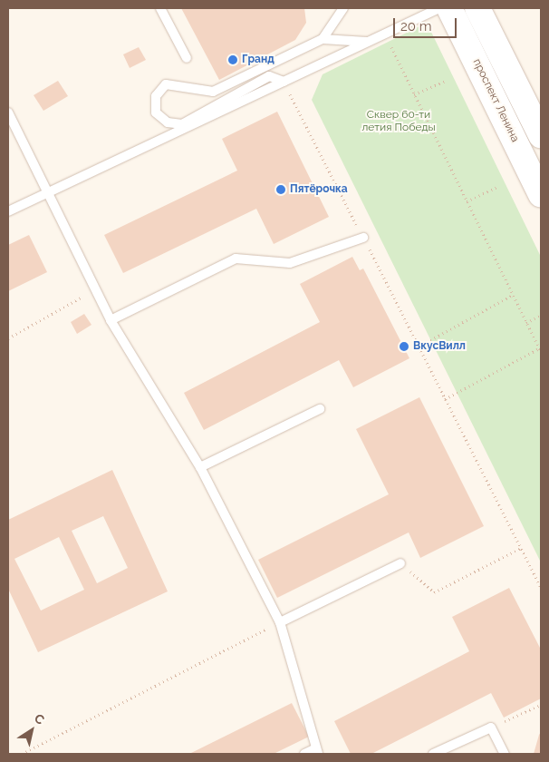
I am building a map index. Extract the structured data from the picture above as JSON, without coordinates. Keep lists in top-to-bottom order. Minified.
{"streets":{"main road":["проспект Ленина"]},"parks":["Сквер 60-ти летия Победы"],"places":["Гранд","Пятёрочка","ВкусВилл"],"scale_bar":"20 m","north":"top right"}
